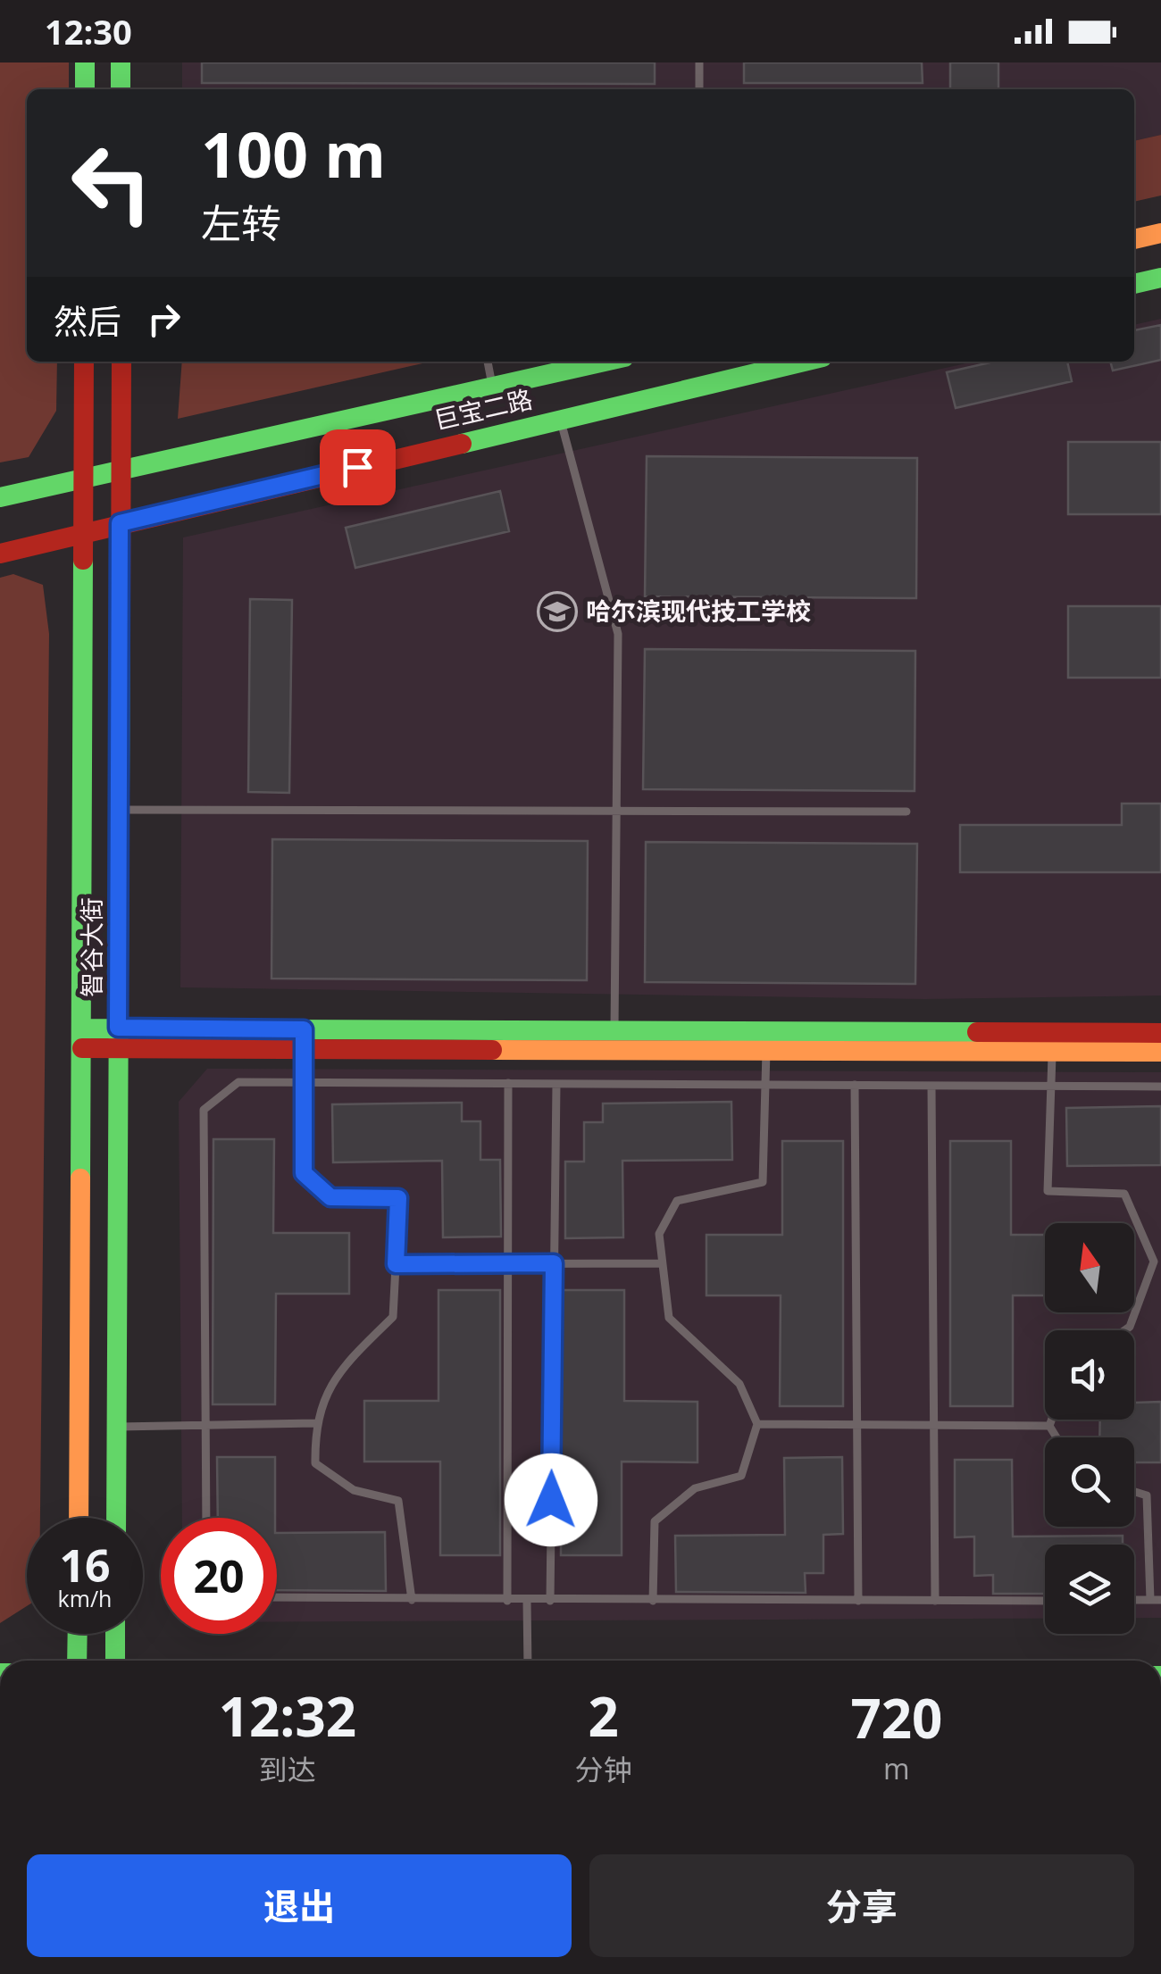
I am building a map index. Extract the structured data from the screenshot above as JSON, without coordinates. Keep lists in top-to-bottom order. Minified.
{"streets":{"street":["巨宝二路","智谷大街"]},"crossings":[["巨宝二路","智谷大街"]],"places":{"school or university":["哈尔滨现代技工学校"]},"north":"top","page":{"status":"12:30","turn":["100 m","左转"],"then":"然后","speed":"16 km/h","limit":"20","eta":["12:32","到达","2","分钟","720","m"],"buttons":["退出","分享"]}}
